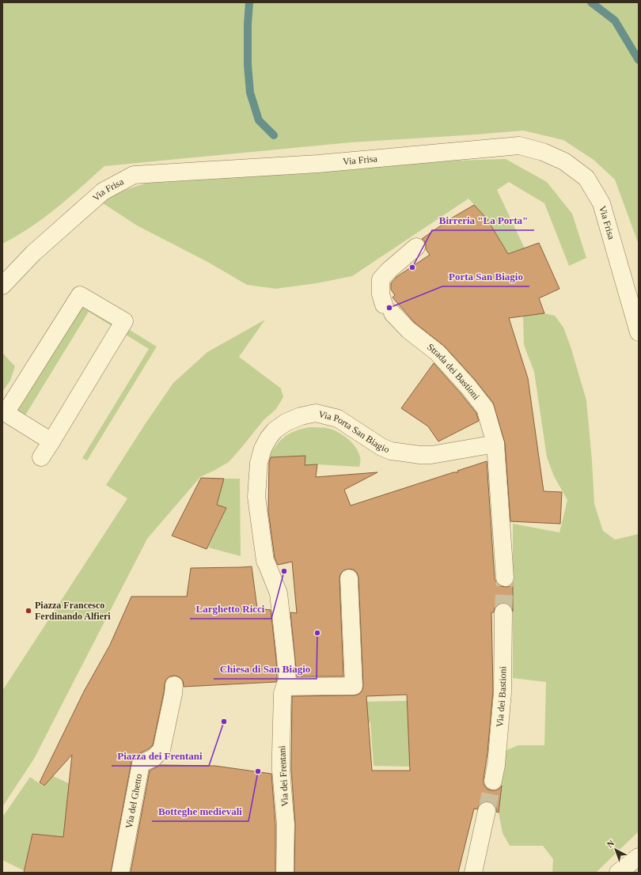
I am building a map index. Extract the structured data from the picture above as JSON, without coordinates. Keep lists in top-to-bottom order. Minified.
{"streets":{"street":["Via Frisa","Strada dei Bastioni","Via Porta San Biagio","Via dei Bastioni","Via dei Frentani","Via del Ghetto"]},"crossings":[["Strada dei Bastioni","Via Porta San Biagio"],["Via Porta San Biagio","Via dei Frentani"]],"places":["Birreria \"La Porta\"","Porta San Biagio","Larghetto Ricci","Piazza Francesco Ferdinando Alfieri","Chiesa di San Biagio","Piazza dei Frentani","Botteghe medievali"],"north":"top left"}
